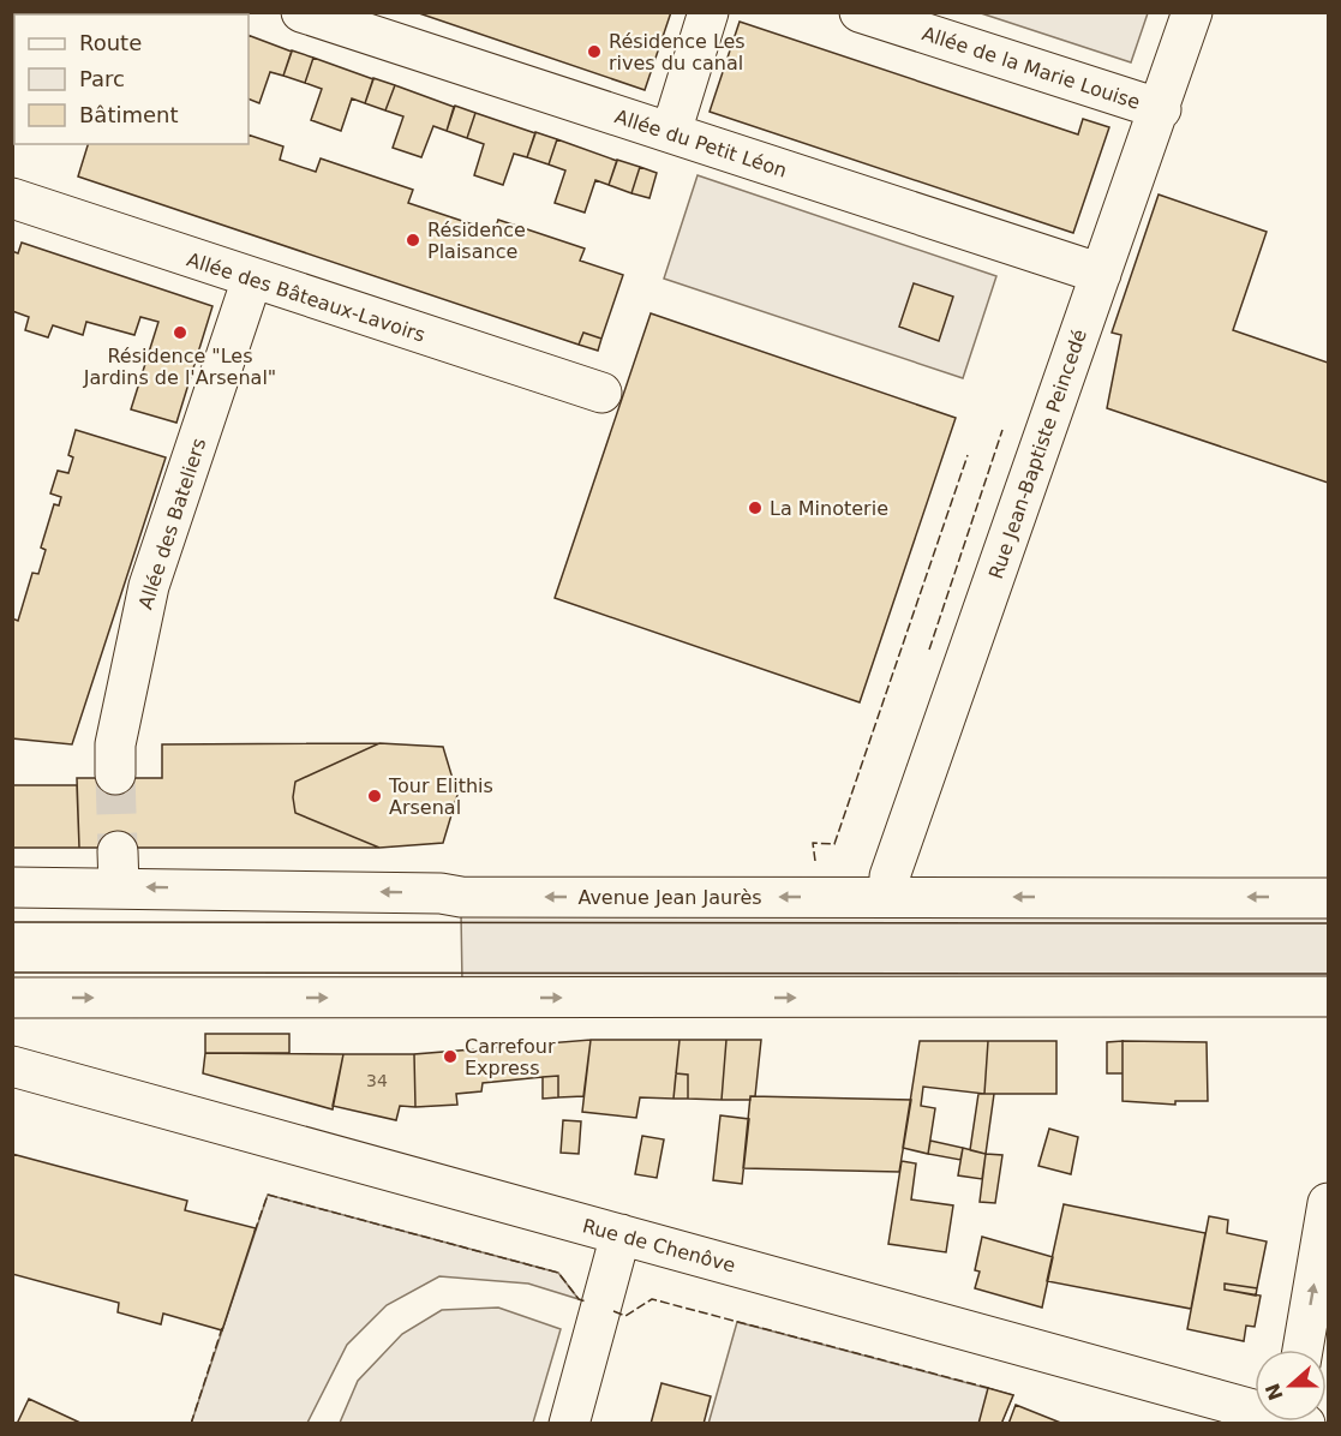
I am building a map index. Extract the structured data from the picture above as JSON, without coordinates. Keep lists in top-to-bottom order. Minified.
{"streets":{"street":["Allée de la Marie Louise","Allée du Petit Léon","Allée des Bâteaux-Lavoirs","Rue Jean-Baptiste Peincedé","Allée des Bateliers","Avenue Jean Jaurès","Rue de Chenôve"]},"crossings":[["Allée de la Marie Louise","Rue Jean-Baptiste Peincedé"],["Allée du Petit Léon","Rue Jean-Baptiste Peincedé"],["Allée des Bâteaux-Lavoirs","Allée des Bateliers"],["Rue Jean-Baptiste Peincedé","Avenue Jean Jaurès"]],"places":["Résidence Les rives du canal","Résidence Plaisance","Résidence \"Les Jardins de l'Arsenal\"","La Minoterie","Tour Elithis Arsenal","Carrefour Express"],"house_numbers":["34"],"legend":["Route","Parc","Bâtiment"],"north":"left"}
